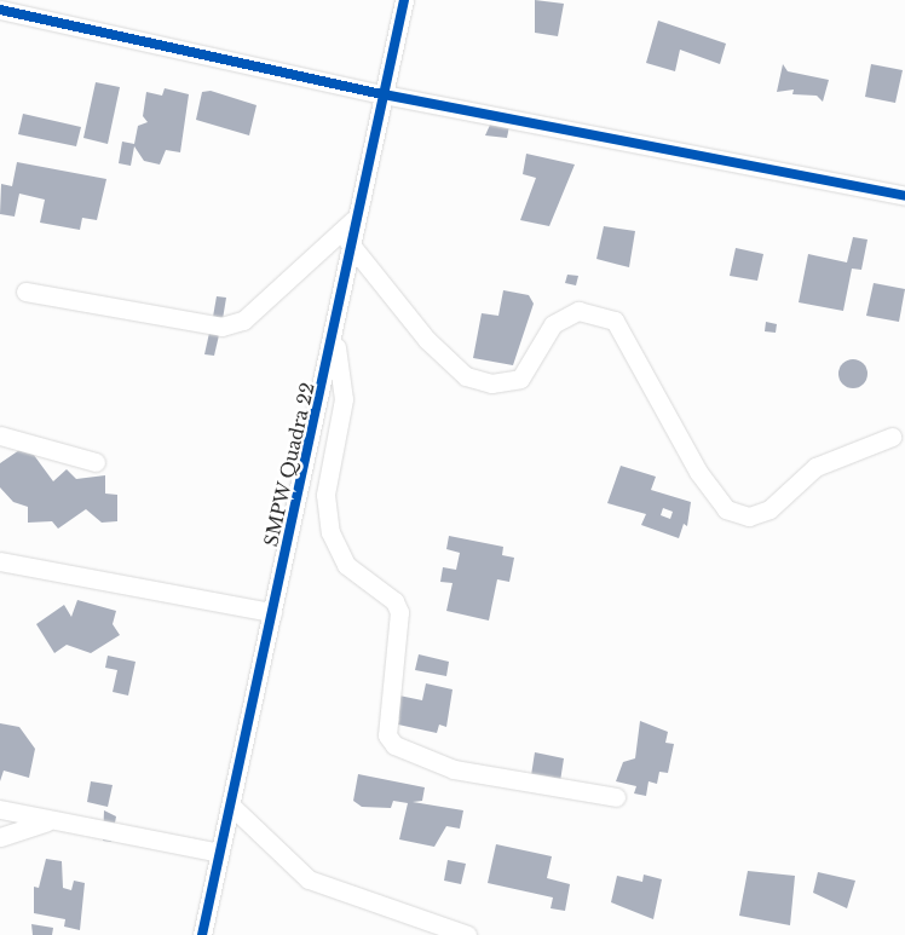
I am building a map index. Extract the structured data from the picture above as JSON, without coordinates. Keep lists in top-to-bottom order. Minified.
{"streets":{"street":["SMPW Quadra 22"]}}
